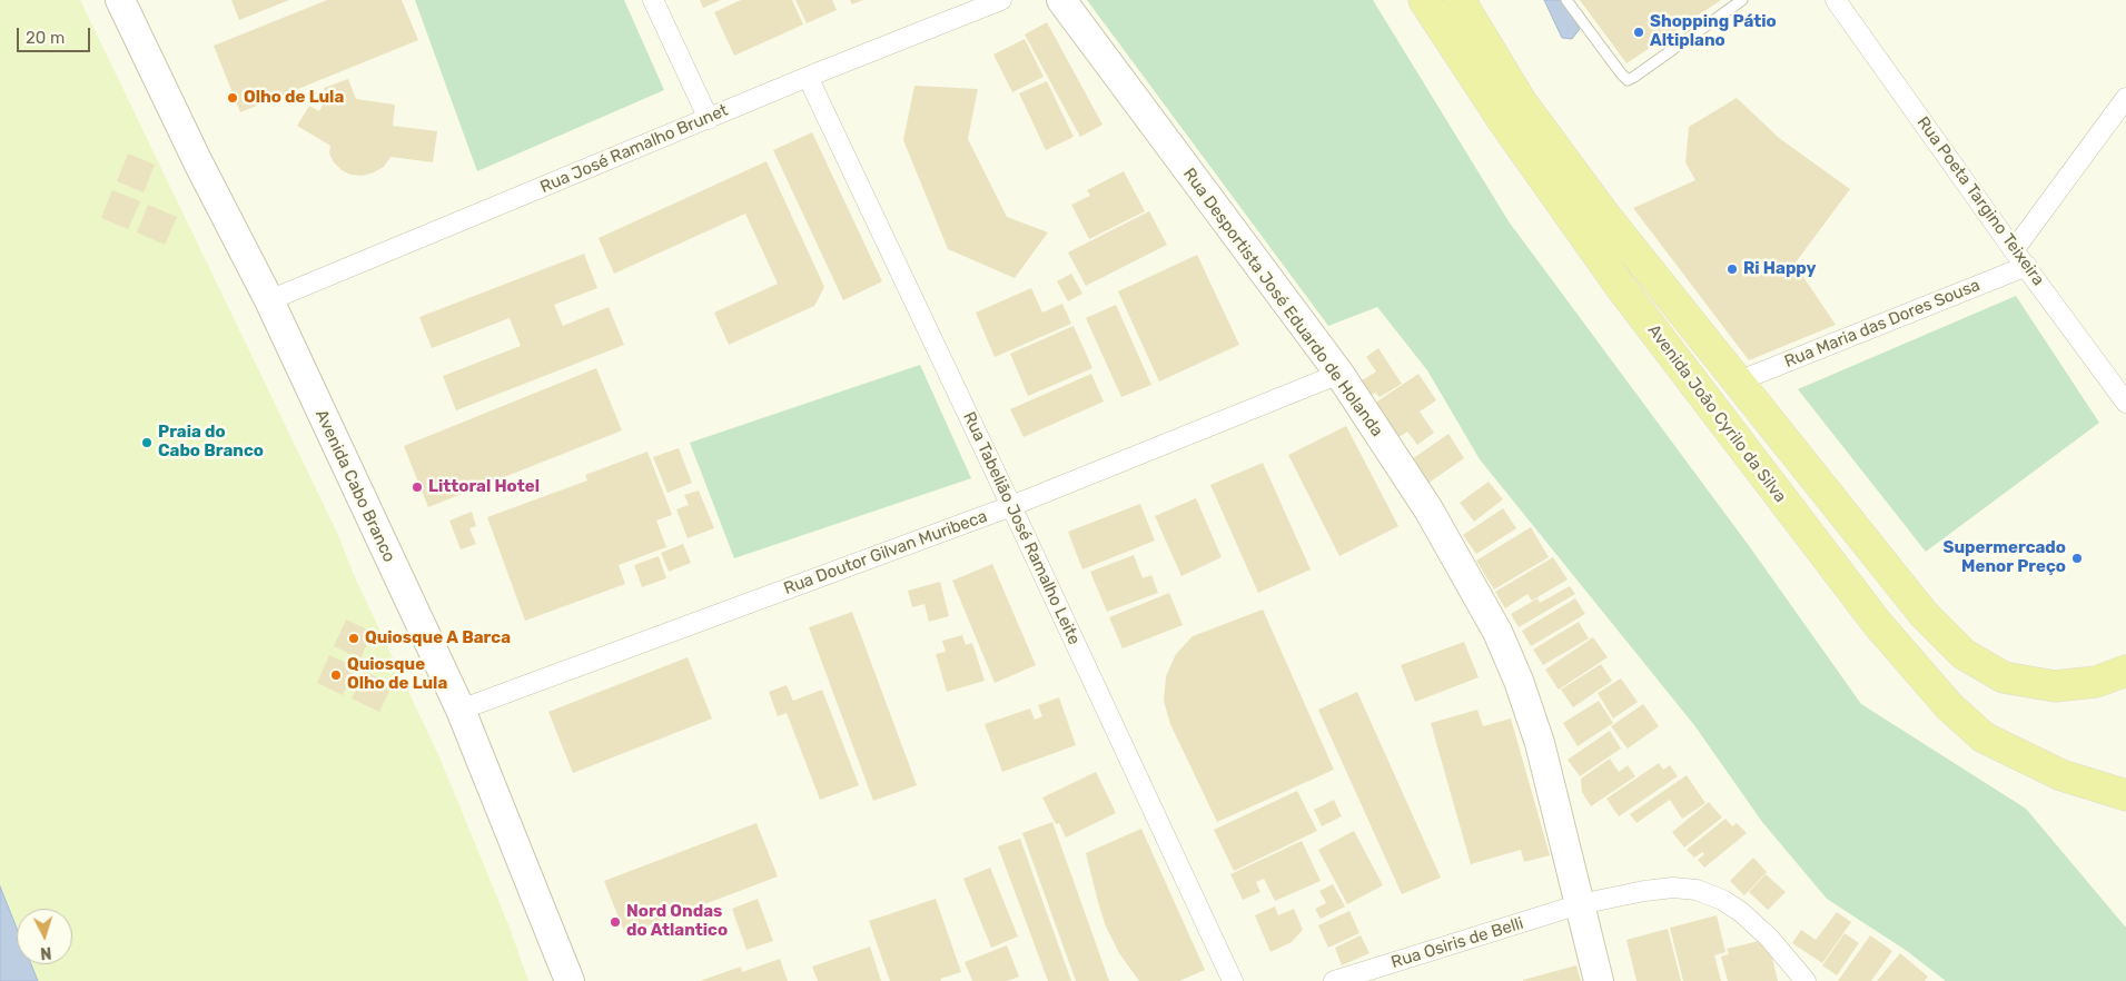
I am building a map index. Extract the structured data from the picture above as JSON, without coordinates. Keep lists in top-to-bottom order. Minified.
{"streets":{"main road":["Rua Desportista José Eduardo de Holanda","Avenida João Cyrilo da Silva","Avenida Cabo Branco"],"street":["Rua José Ramalho Brunet","Rua Poeta Targino Teixeira","Rua Maria das Dores Sousa","Rua Tabelião José Ramalho Leite","Rua Doutor Gilvan Muribeca","Rua Osiris de Belli"]},"crossings":[["Rua José Ramalho Brunet","Avenida Cabo Branco"],["Rua José Ramalho Brunet","Rua Tabelião José Ramalho Leite"],["Rua Poeta Targino Teixeira","Rua Maria das Dores Sousa"],["Rua Desportista José Eduardo de Holanda","Rua Doutor Gilvan Muribeca"],["Rua Desportista José Eduardo de Holanda","Rua Osiris de Belli"],["Rua Maria das Dores Sousa","Avenida João Cyrilo da Silva"],["Avenida Cabo Branco","Rua Doutor Gilvan Muribeca"],["Rua Tabelião José Ramalho Leite","Rua Doutor Gilvan Muribeca"]],"places":["Shopping Pátio Altiplano","Olho de Lula","Ri Happy","Praia do Cabo Branco","Littoral Hotel","Supermercado Menor Preço","Quiosque A Barca","Quiosque Olho de Lula","Nord Ondas do Atlantico"],"scale_bar":"20 m","north":"bottom"}
